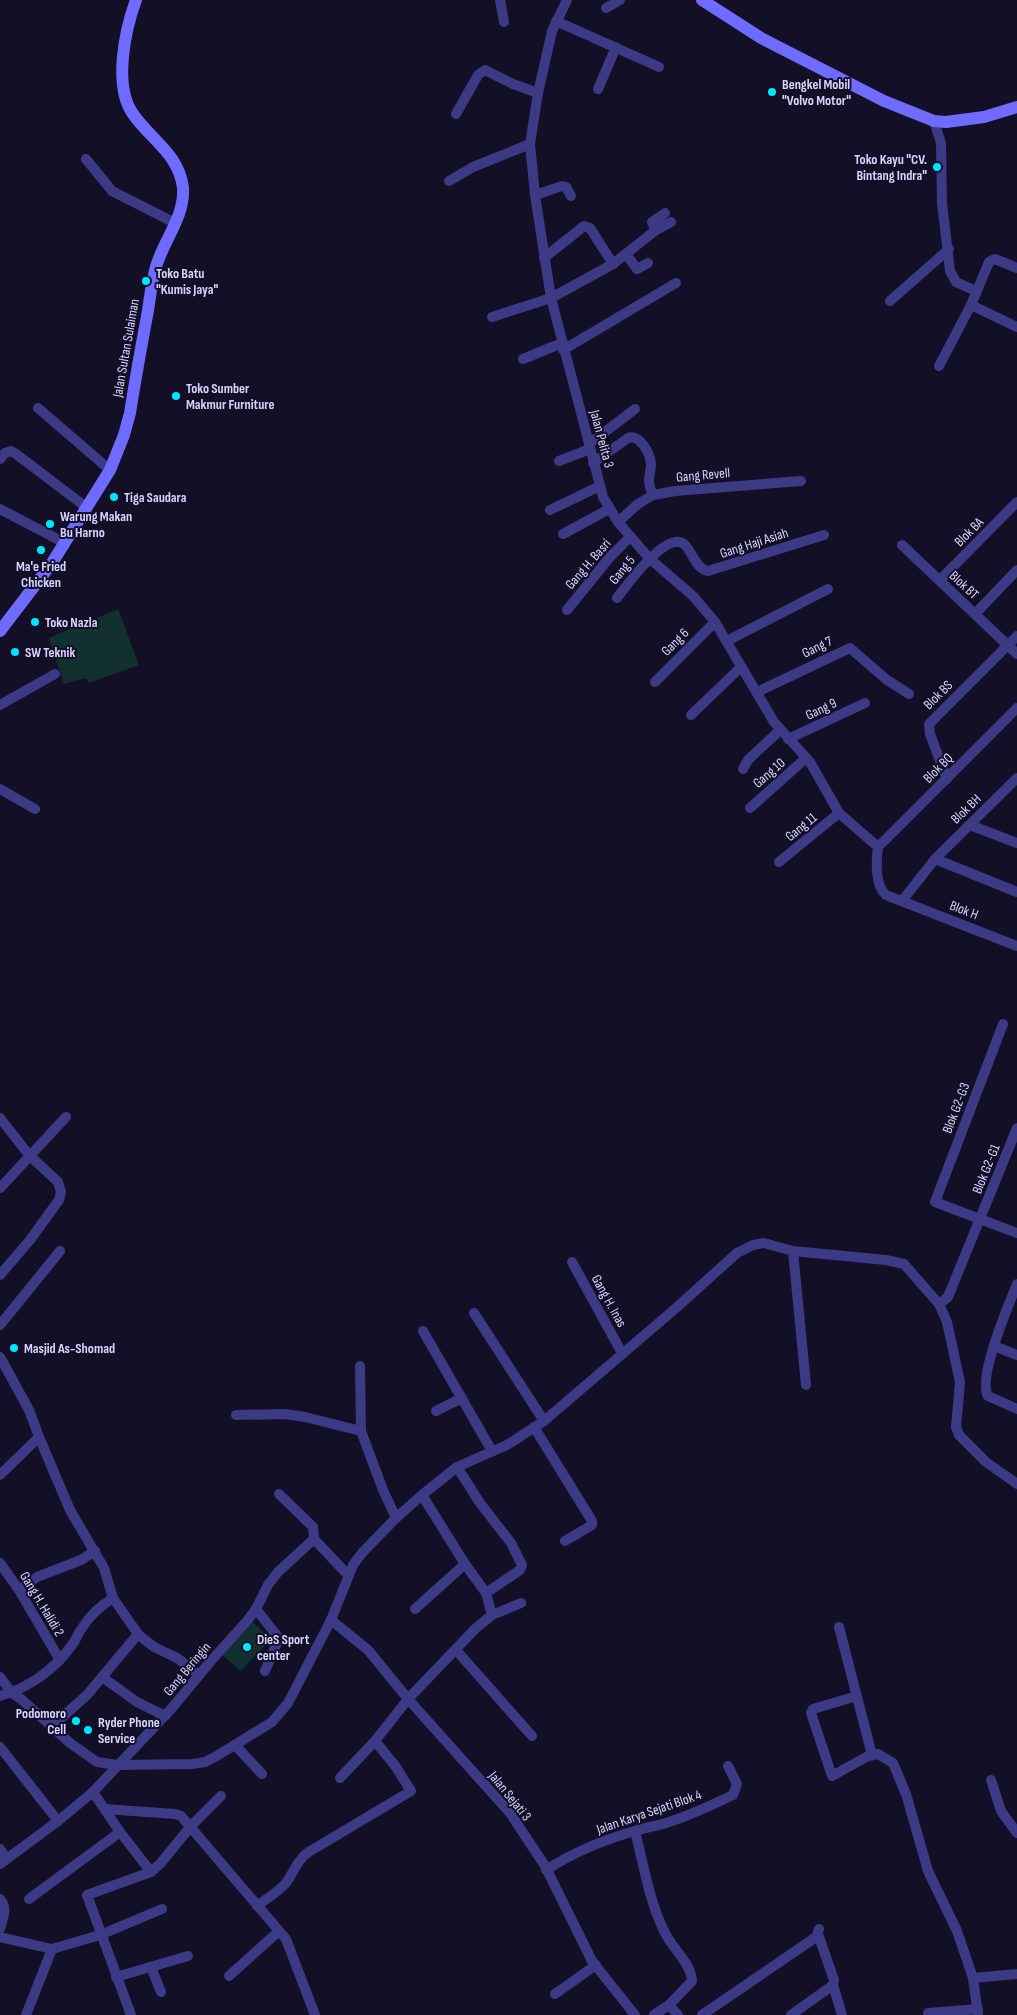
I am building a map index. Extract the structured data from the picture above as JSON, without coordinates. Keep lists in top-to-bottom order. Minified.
{"streets":{"main road":["Jalan Sultan Sulaiman"],"street":["Jalan Pelita 3","Gang Revell","Blok BA","Gang Haji Asiah","Gang H. Basri","Gang 5","Blok BT","Gang 6","Gang 7","Blok BS","Gang 9","Blok BQ","Gang 10","Blok BH","Gang 11","Blok H","Blok G2-G3","Blok G2-G1","Gang H. Inas","Gang H. Halidi 2","Gang Beringin","Jalan Sejati 3","Jalan Karya Sejati Blok 4"]},"crossings":[["Jalan Pelita 3","Gang Revell"],["Jalan Pelita 3","Gang Haji Asiah"],["Jalan Pelita 3","Gang H. Basri"],["Jalan Pelita 3","Gang 5"],["Jalan Pelita 3","Gang 6"],["Jalan Pelita 3","Gang 7"],["Jalan Pelita 3","Gang 9"],["Jalan Pelita 3","Gang 10"],["Jalan Pelita 3","Gang 11"],["Blok BA","Blok BT"],["Gang Haji Asiah","Gang 5"],["Blok BT","Blok BS"],["Blok BS","Blok BQ"],["Blok BH","Blok H"],["Blok G2-G3","Blok G2-G1"],["Jalan Sejati 3","Jalan Karya Sejati Blok 4"]],"places":["Bengkel Mobil \"Volvo Motor\"","Toko Kayu \"CV. Bintang Indra\"","Toko Batu \"Kumis Jaya\"","Toko Sumber Makmur Furniture","Tiga Saudara","Warung Makan Bu Harno","Ma'e Fried Chicken","Toko Nazla","SW Teknik","Masjid As-Shomad","DieS Sport center","Podomoro Cell","Ryder Phone Service"]}
